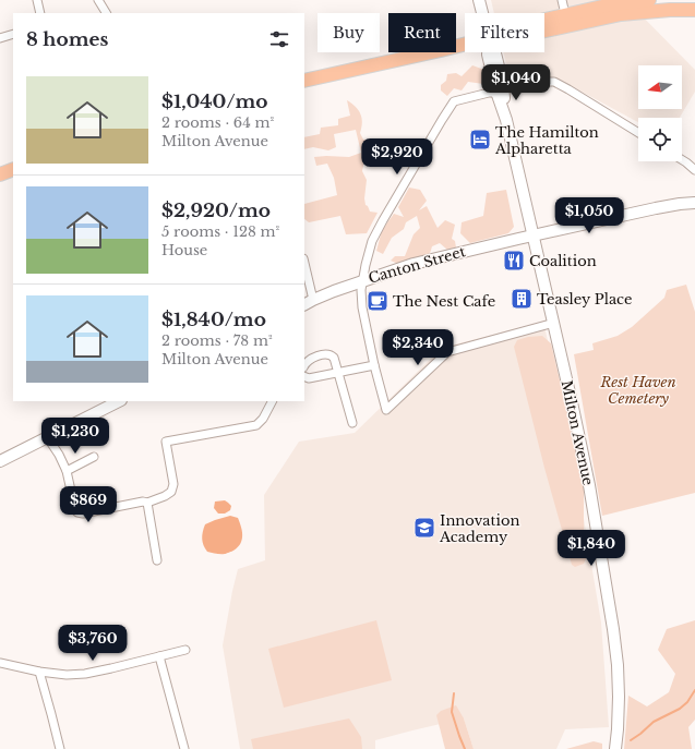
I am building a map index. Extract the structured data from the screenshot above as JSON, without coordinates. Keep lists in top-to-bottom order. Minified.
{"streets":{"street":["Canton Street","Milton Avenue"]},"crossings":[["Canton Street","Milton Avenue"]],"parks":["Rest Haven Cemetery"],"places":{"hotel":["The Hamilton Alpharetta"],"restaurant":["Coalition"],"building":["Teasley Place"],"cafe":["The Nest Cafe"],"school or university":["Innovation Academy"]},"north":"left","page":{"chip":["Buy","Rent","Filters"],"heading":"8 homes","price":["$1,040","$2,920","$1,050","$2,340","$1,230","$869","$1,840","$3,760"],"list":[{"name":"$1,040/mo","note":"2 rooms · 64 m² · Milton Avenue"},{"name":"$2,920/mo","note":"5 rooms · 128 m² · House"},{"name":"$1,840/mo","note":"2 rooms · 78 m² · Milton Avenue"}]}}
